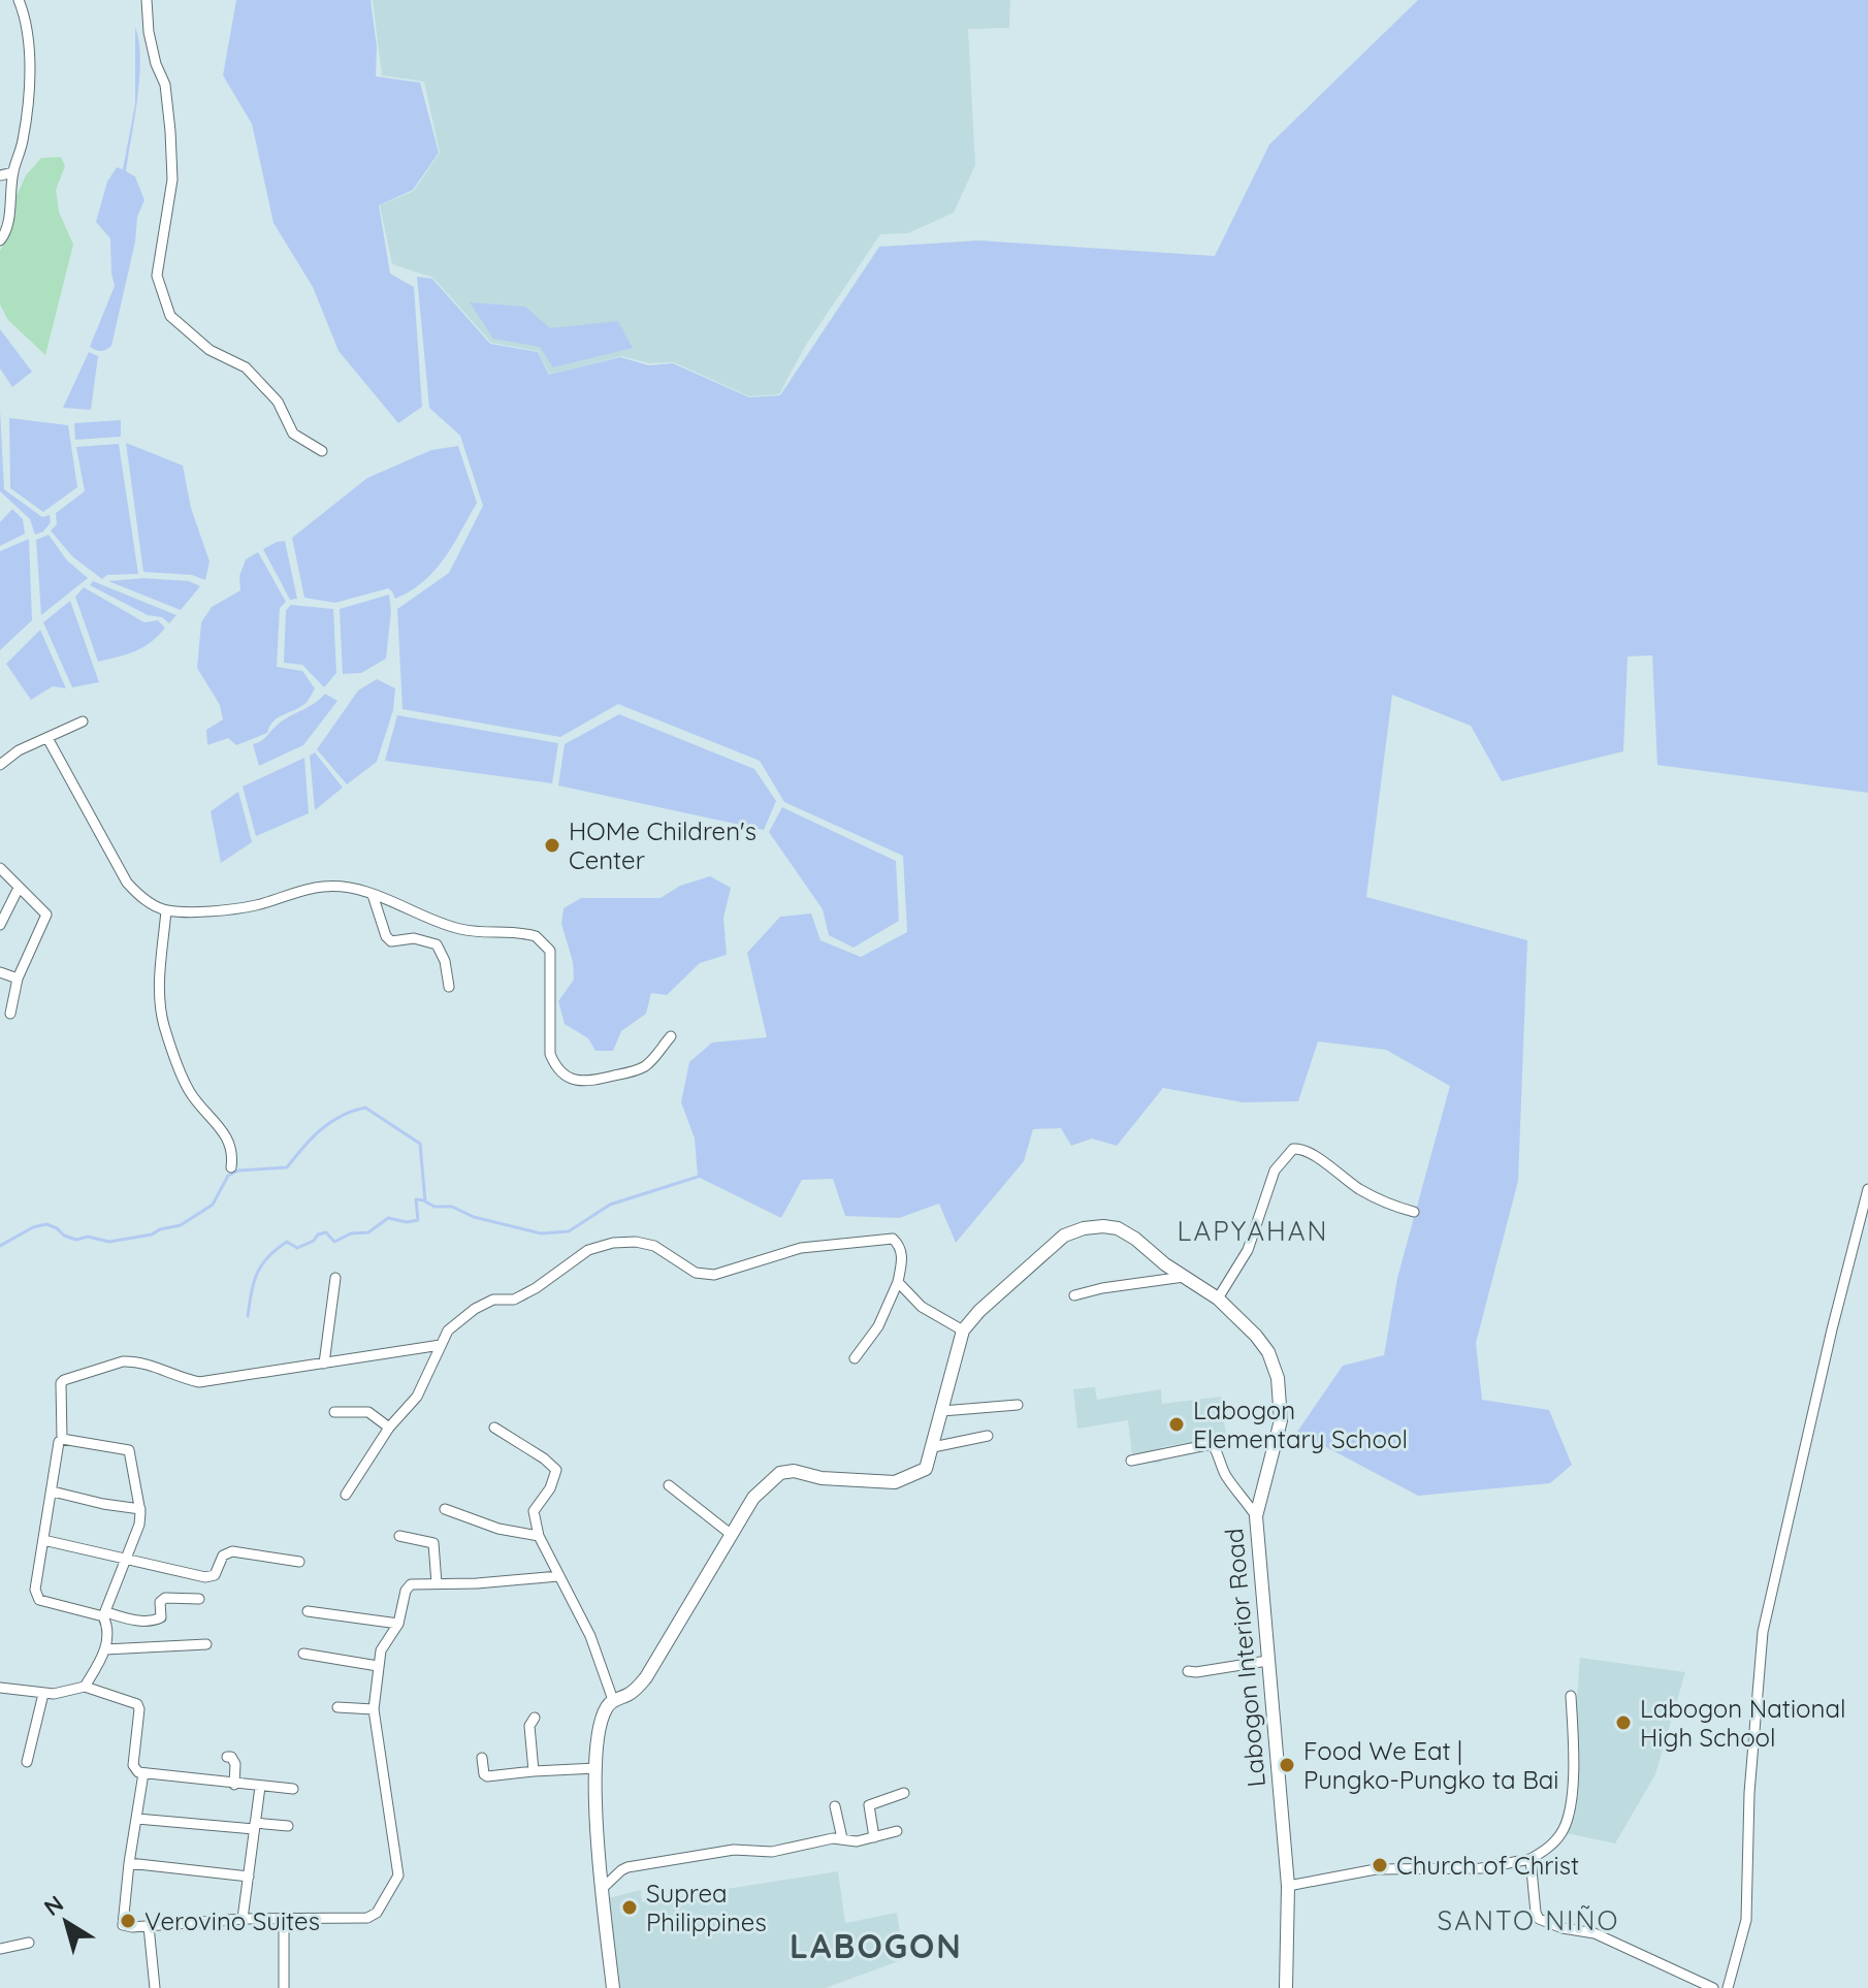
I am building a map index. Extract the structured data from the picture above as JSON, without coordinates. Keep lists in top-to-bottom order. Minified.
{"streets":{"street":["Labogon Interior Road"]},"districts":["LAPYAHAN","SANTO NIÑO","LABOGON"],"places":["HOMe Children's Center","Labogon Elementary School","Labogon National High School","Food We Eat | Pungko-Pungko ta Bai","Church of Christ","Suprea Philippines","Verovino Suites"],"north":"top left"}
